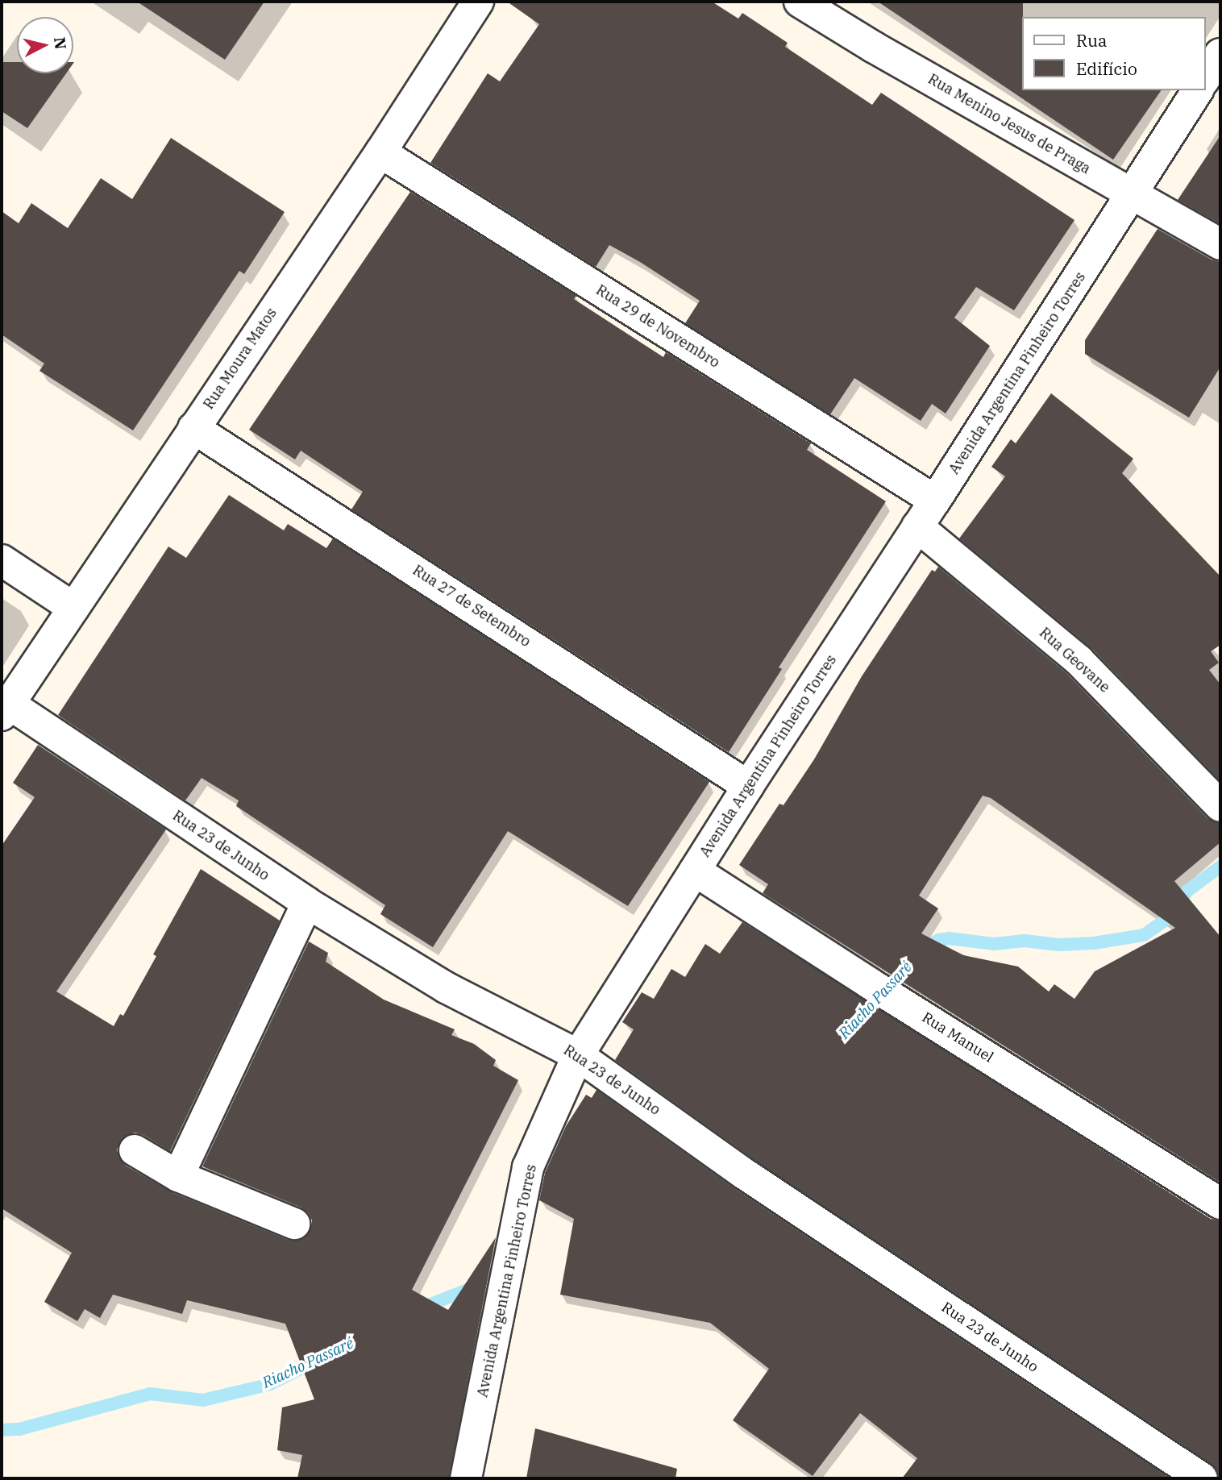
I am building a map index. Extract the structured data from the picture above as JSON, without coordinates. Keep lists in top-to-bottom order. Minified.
{"streets":{"street":["Rua Menino Jesus de Praga","Rua 29 de Novembro","Rua Moura Matos","Avenida Argentina Pinheiro Torres","Rua 27 de Setembro","Rua Geovane","Rua 23 de Junho","Rua Manuel"]},"crossings":[["Rua Menino Jesus de Praga","Avenida Argentina Pinheiro Torres"],["Rua 29 de Novembro","Rua Moura Matos"],["Rua 29 de Novembro","Avenida Argentina Pinheiro Torres"],["Rua Moura Matos","Rua 27 de Setembro"],["Rua Moura Matos","Rua 23 de Junho"],["Avenida Argentina Pinheiro Torres","Rua 27 de Setembro"],["Avenida Argentina Pinheiro Torres","Rua Geovane"],["Avenida Argentina Pinheiro Torres","Rua 23 de Junho"],["Avenida Argentina Pinheiro Torres","Rua Manuel"]],"water":["Riacho Passaré"],"legend":["Rua","Edifício"],"north":"right"}
